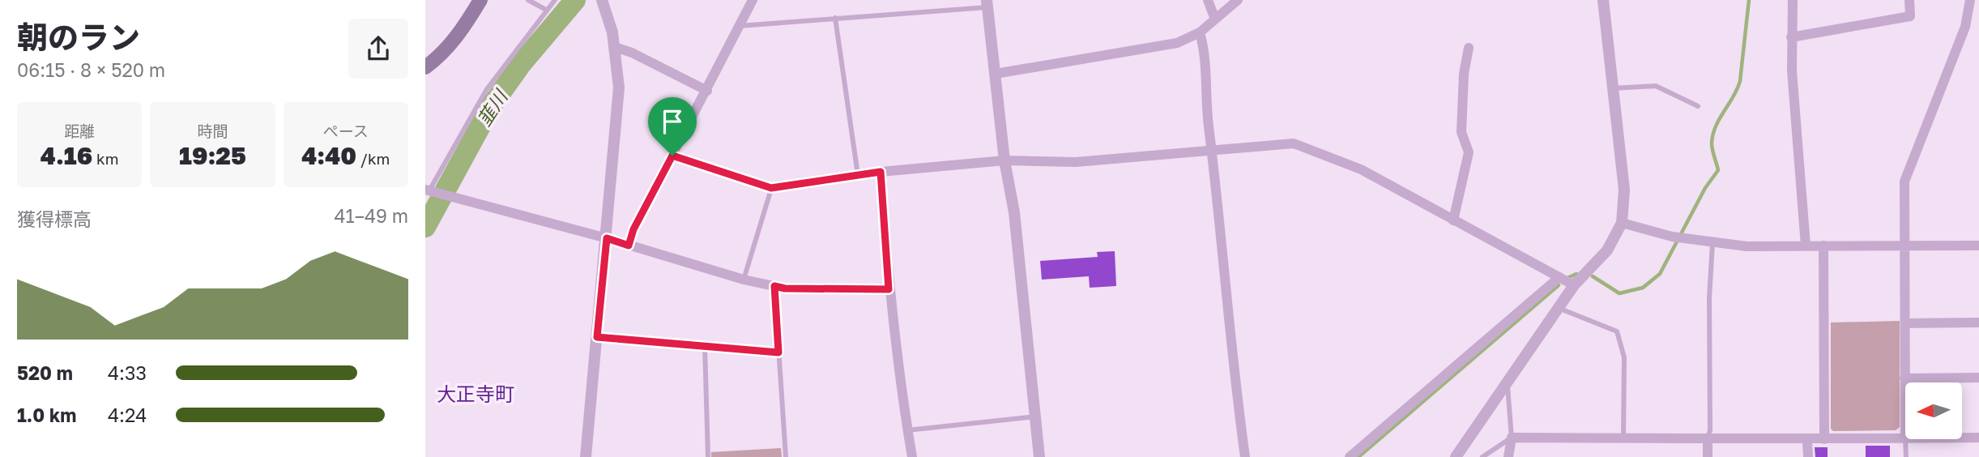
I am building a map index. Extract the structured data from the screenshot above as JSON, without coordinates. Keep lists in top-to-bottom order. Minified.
{"districts":["大正寺町"],"water":["韮川"],"north":"left","page":{"heading":["朝のラン","06:15 · 8 × 520 m"],"stats":[["距離","4.16 km"],["時間","19:25"],["ペース","4:40 /km"]],"chart":["獲得標高","41–49 m"],"list":[{"name":"520 m","note":"4:33"},{"name":"1.0 km","note":"4:24"}]}}
